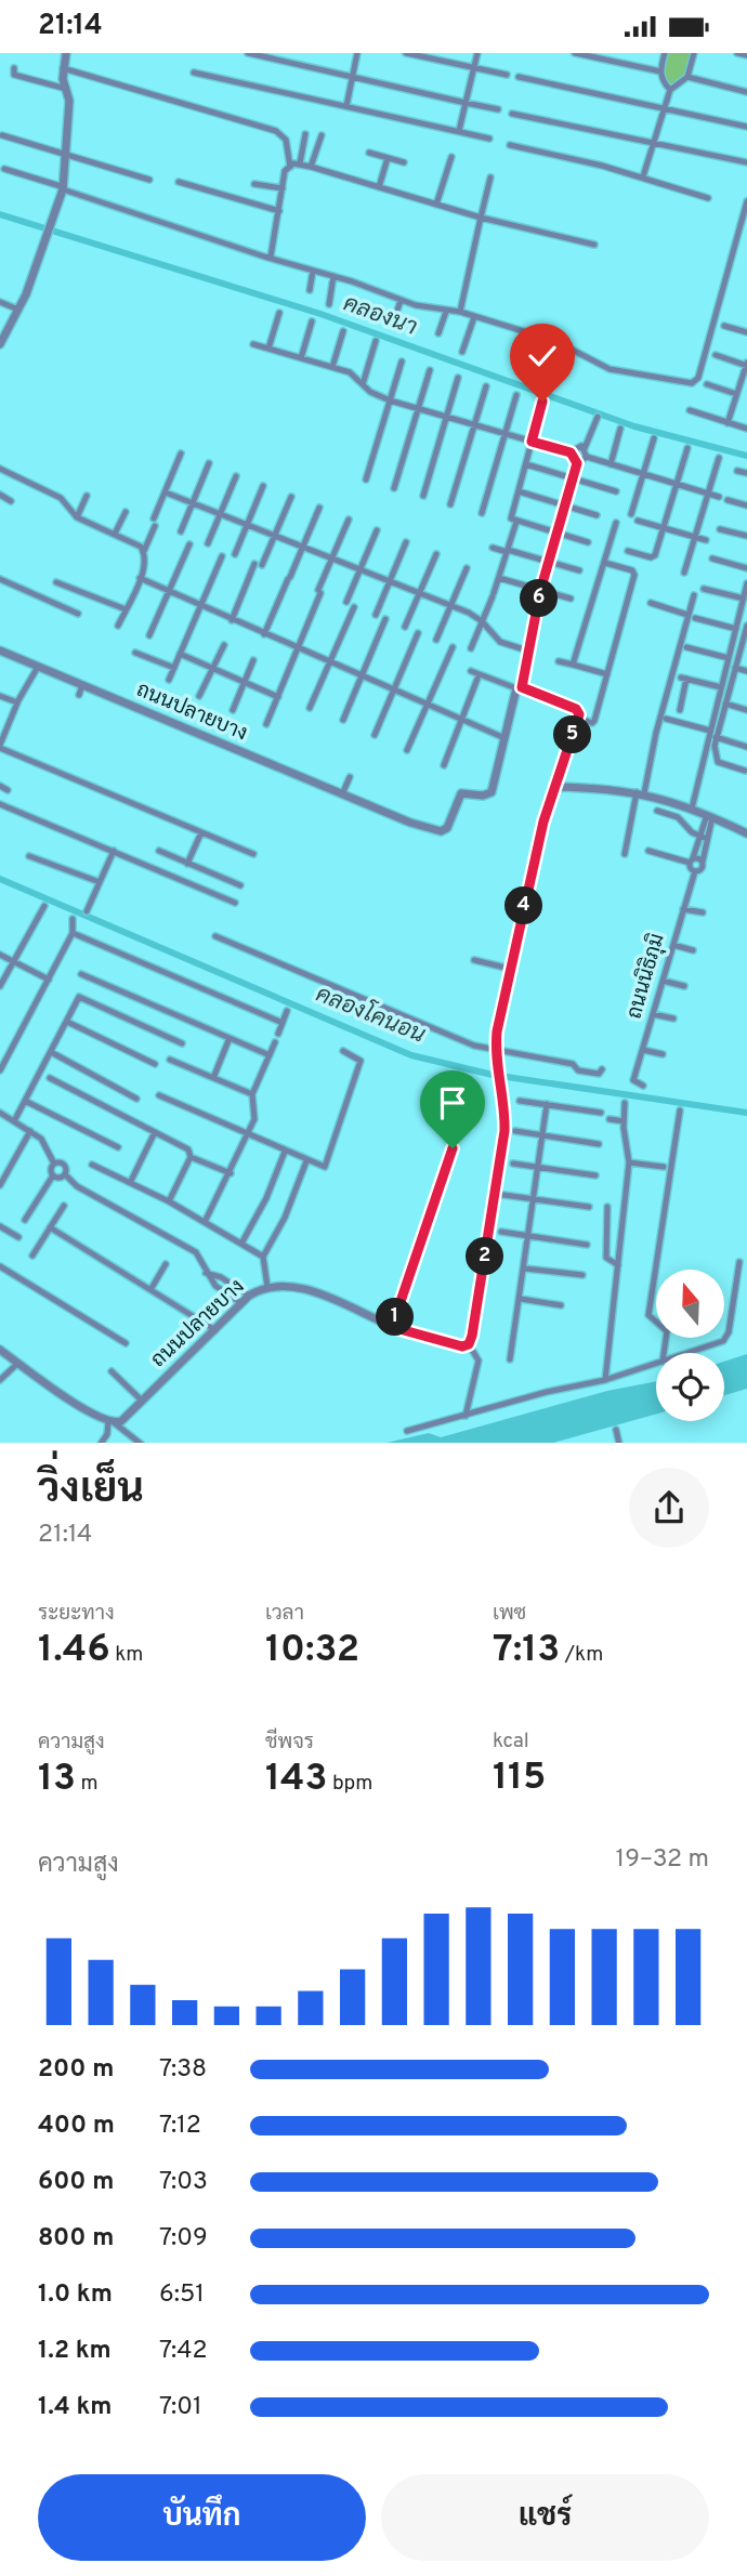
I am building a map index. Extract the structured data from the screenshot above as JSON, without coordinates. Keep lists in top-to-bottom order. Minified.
{"streets":{"street":["ถนนปลายบาง","ถนนนิธิภุมิ"]},"water":["คลองนา","คลองโคนอน"],"north":"top","page":{"status":"21:14","pins":["6","5","4","2","1"],"heading":["วิ่งเย็น","21:14"],"stats":[["ระยะทาง","1.46 km"],["เวลา","10:32"],["เพซ","7:13 /km"],["ความสูง","13 m"],["ชีพจร","143 bpm"],["kcal","115"]],"chart":["ความสูง","19–32 m"],"list":[{"name":"200 m","note":"7:38"},{"name":"400 m","note":"7:12"},{"name":"600 m","note":"7:03"},{"name":"800 m","note":"7:09"},{"name":"1.0 km","note":"6:51"},{"name":"1.2 km","note":"7:42"},{"name":"1.4 km","note":"7:01"}],"buttons":["บันทึก","แชร์"]}}
